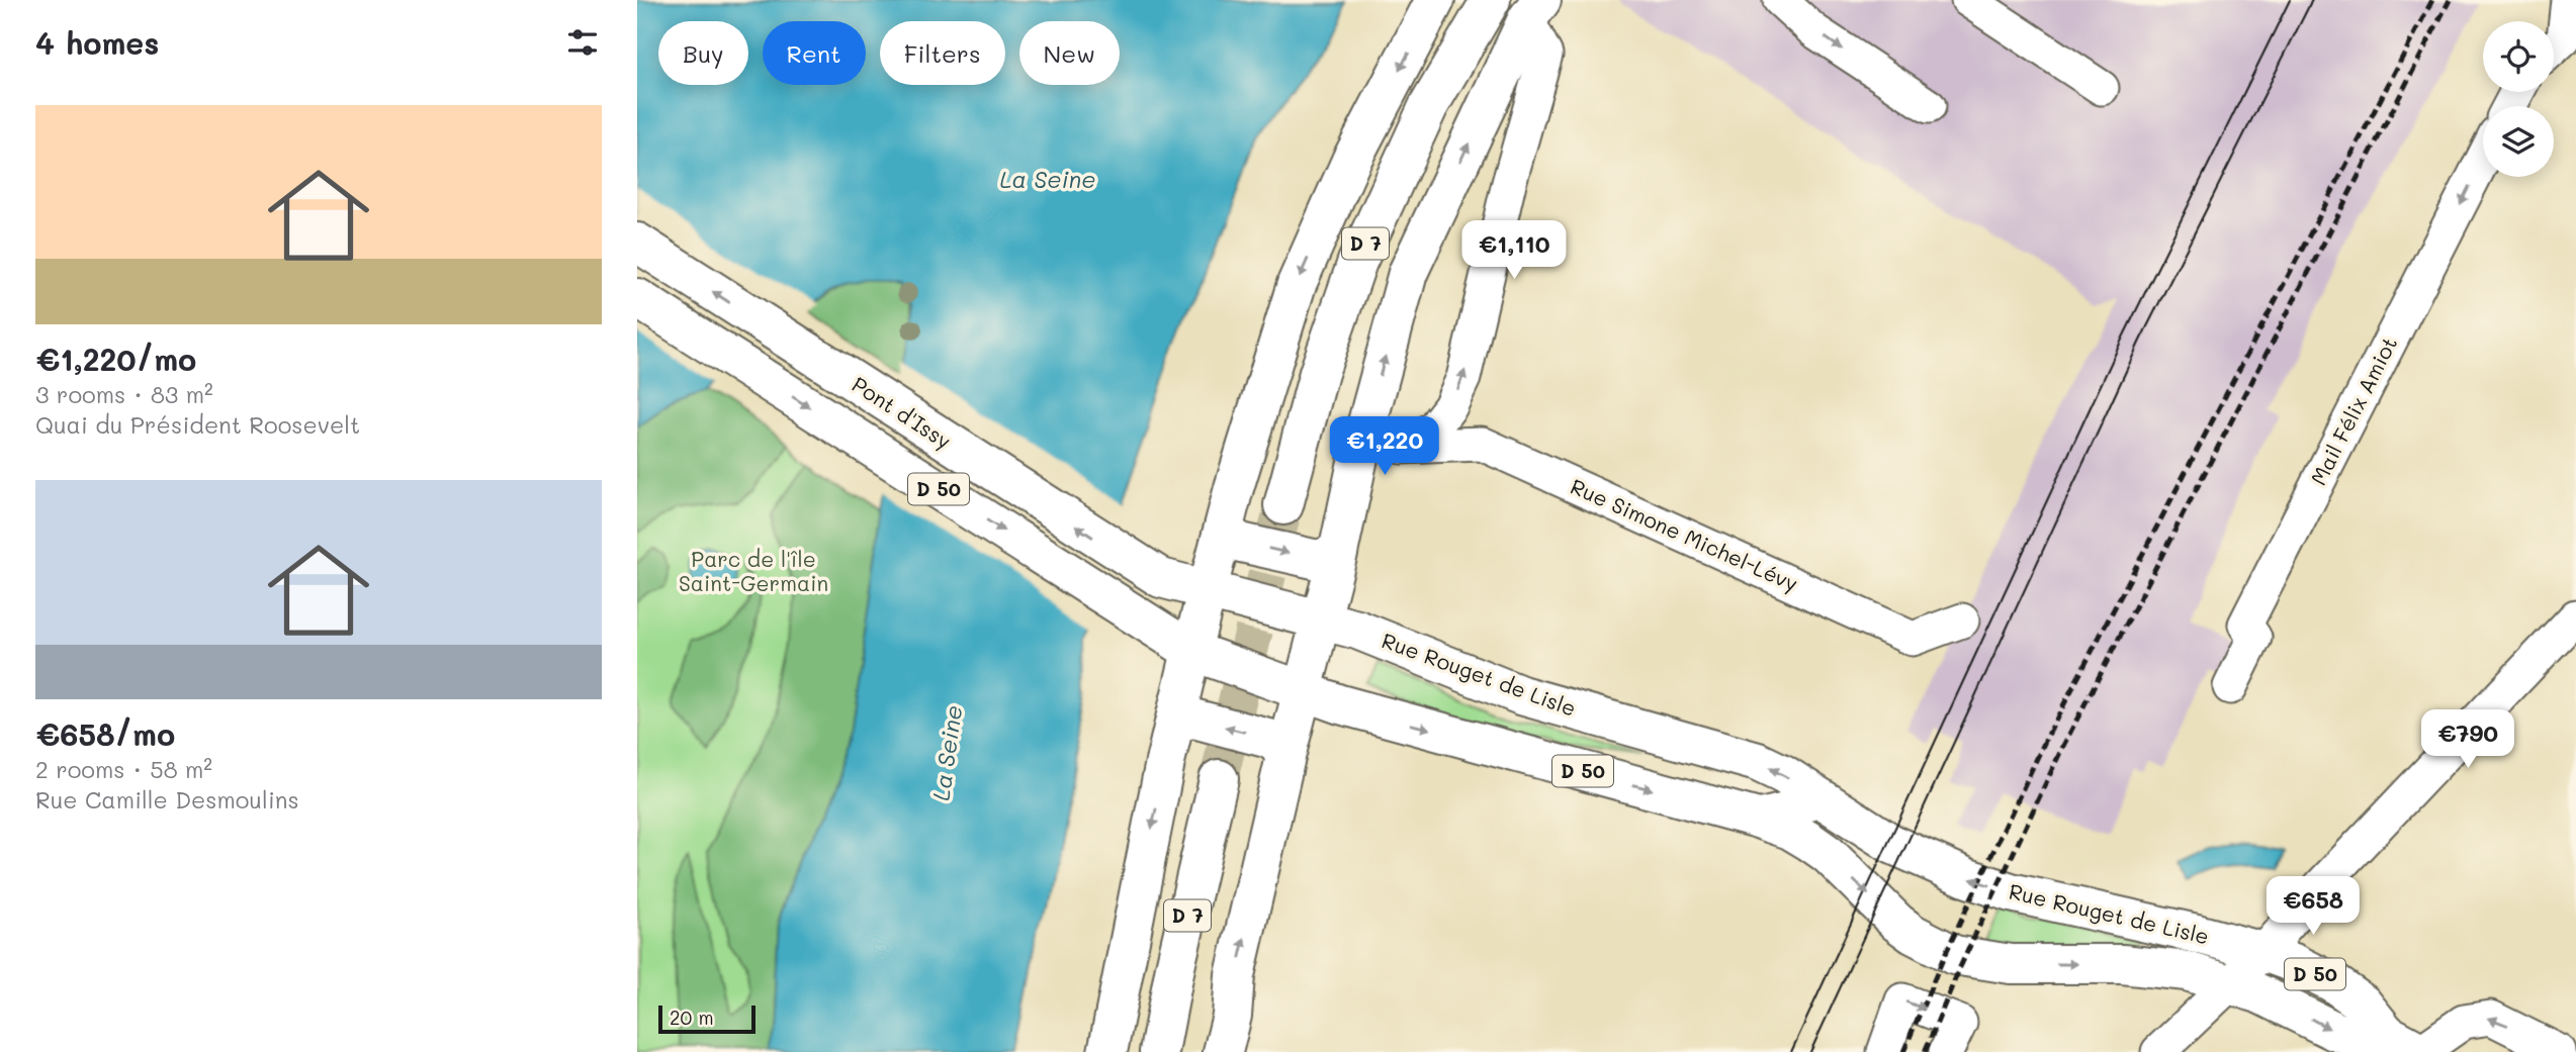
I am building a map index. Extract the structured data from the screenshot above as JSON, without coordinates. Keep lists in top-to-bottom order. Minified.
{"streets":{"main road":["D 7","Pont d'Issy","D 50","Rue Rouget de Lisle"],"street":["Mail Félix Amiot","Rue Simone Michel-Lévy"]},"crossings":[["Pont d'Issy","Rue Rouget de Lisle"]],"water":["La Seine"],"parks":["Parc de l'île Saint-Germain"],"scale_bar":"20 m","page":{"heading":"4 homes","chip":["Buy","Rent","Filters","New"],"list":[{"name":"€1,220/mo","note":"3 rooms · 83 m² · Quai du Président Roosevelt"},{"name":"€658/mo","note":"2 rooms · 58 m² · Rue Camille Desmoulins"}],"price":["€1,110","€1,220","€790","€658"],"scale":"20 m"}}
